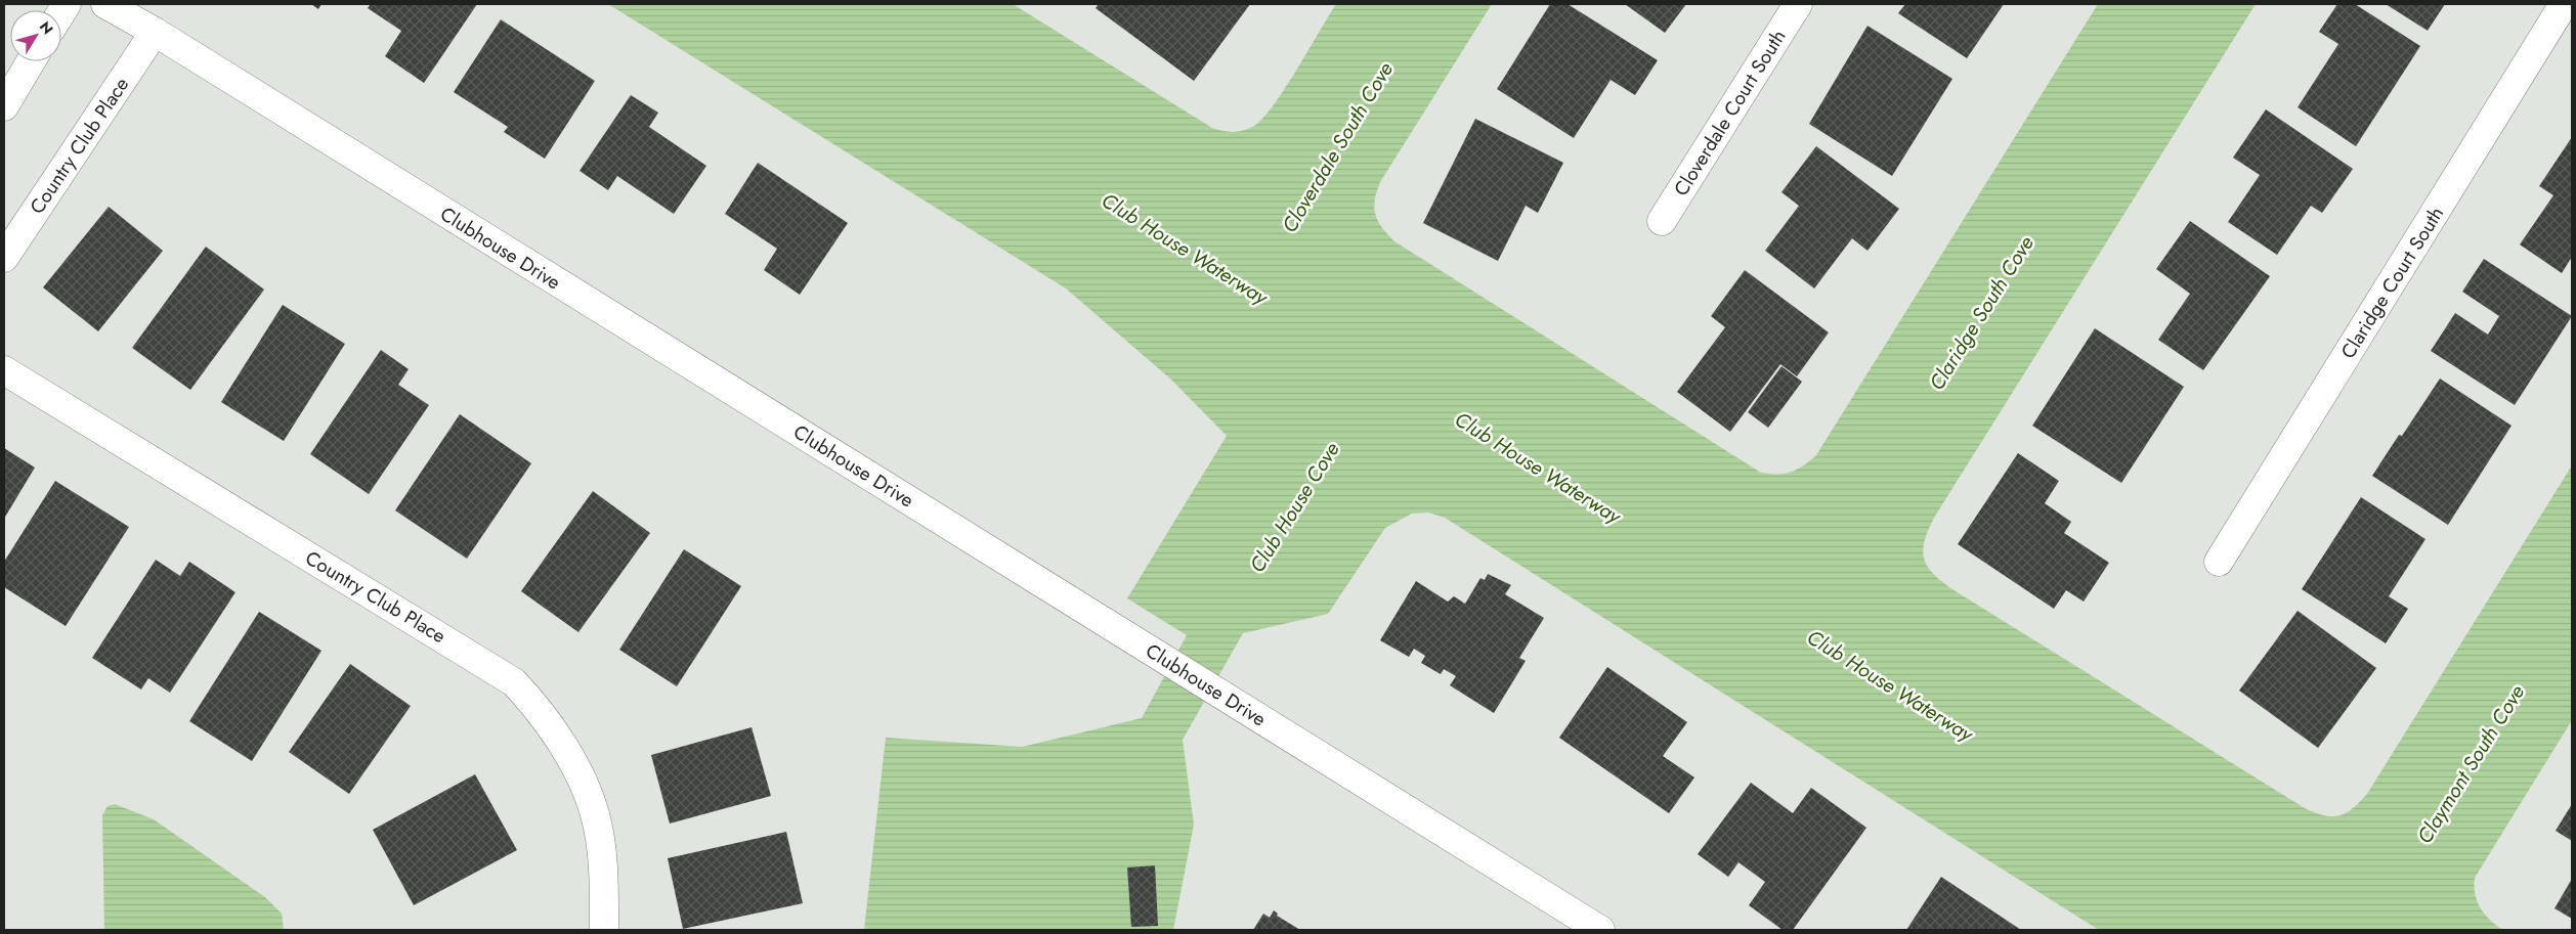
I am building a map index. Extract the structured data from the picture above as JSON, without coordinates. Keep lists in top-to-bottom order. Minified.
{"streets":{"street":["Cloverdale Court South","Country Club Place","Clubhouse Drive","Claridge Court South"]},"crossings":[["Country Club Place","Clubhouse Drive"]],"water":["Cloverdale South Cove","Club House Waterway","Claridge South Cove","Club House Cove","Claymont South Cove"],"north":"top right"}
